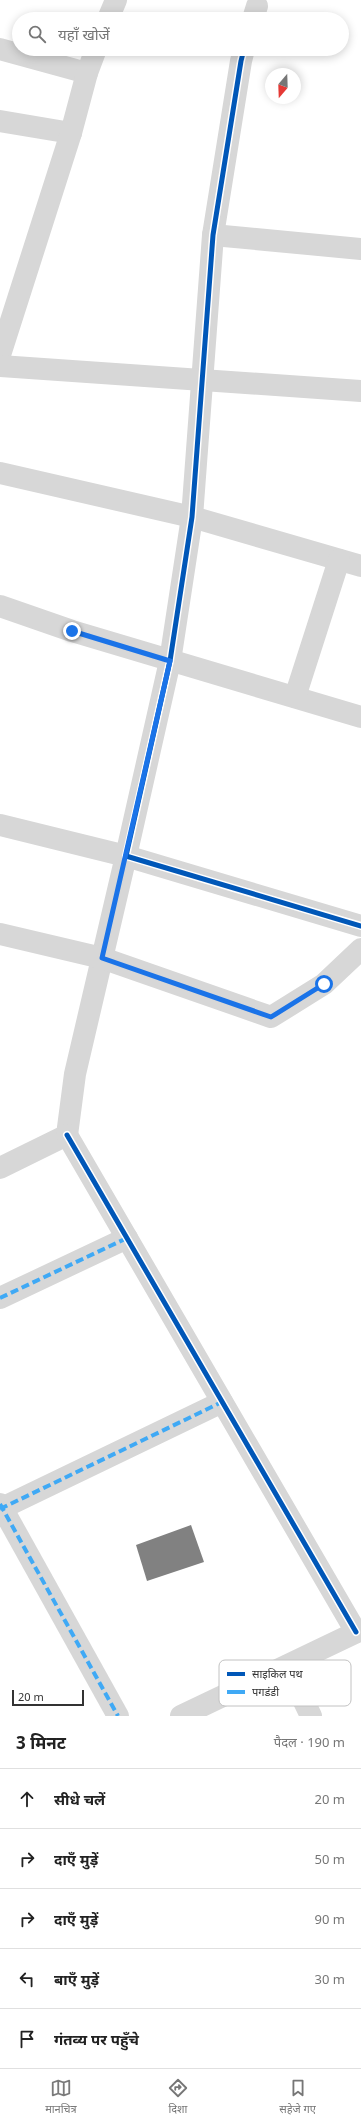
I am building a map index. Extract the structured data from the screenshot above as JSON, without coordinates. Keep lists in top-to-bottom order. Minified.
{"legend":["साइकिल पथ","पगडंडी"],"scale_bar":"20 m","north":"bottom","page":{"search":"यहाँ खोजें","scale":"20 m","heading":["3 मिनट","पैदल · 190 m"],"list":[["सीधे चलें","20 m"],["दाएँ मुड़ें","50 m"],["दाएँ मुड़ें","90 m"],["बाएँ मुड़ें","30 m"],"गंतव्य पर पहुँचे"],"nav":["मानचित्र","दिशा","सहेजे गए"]}}
